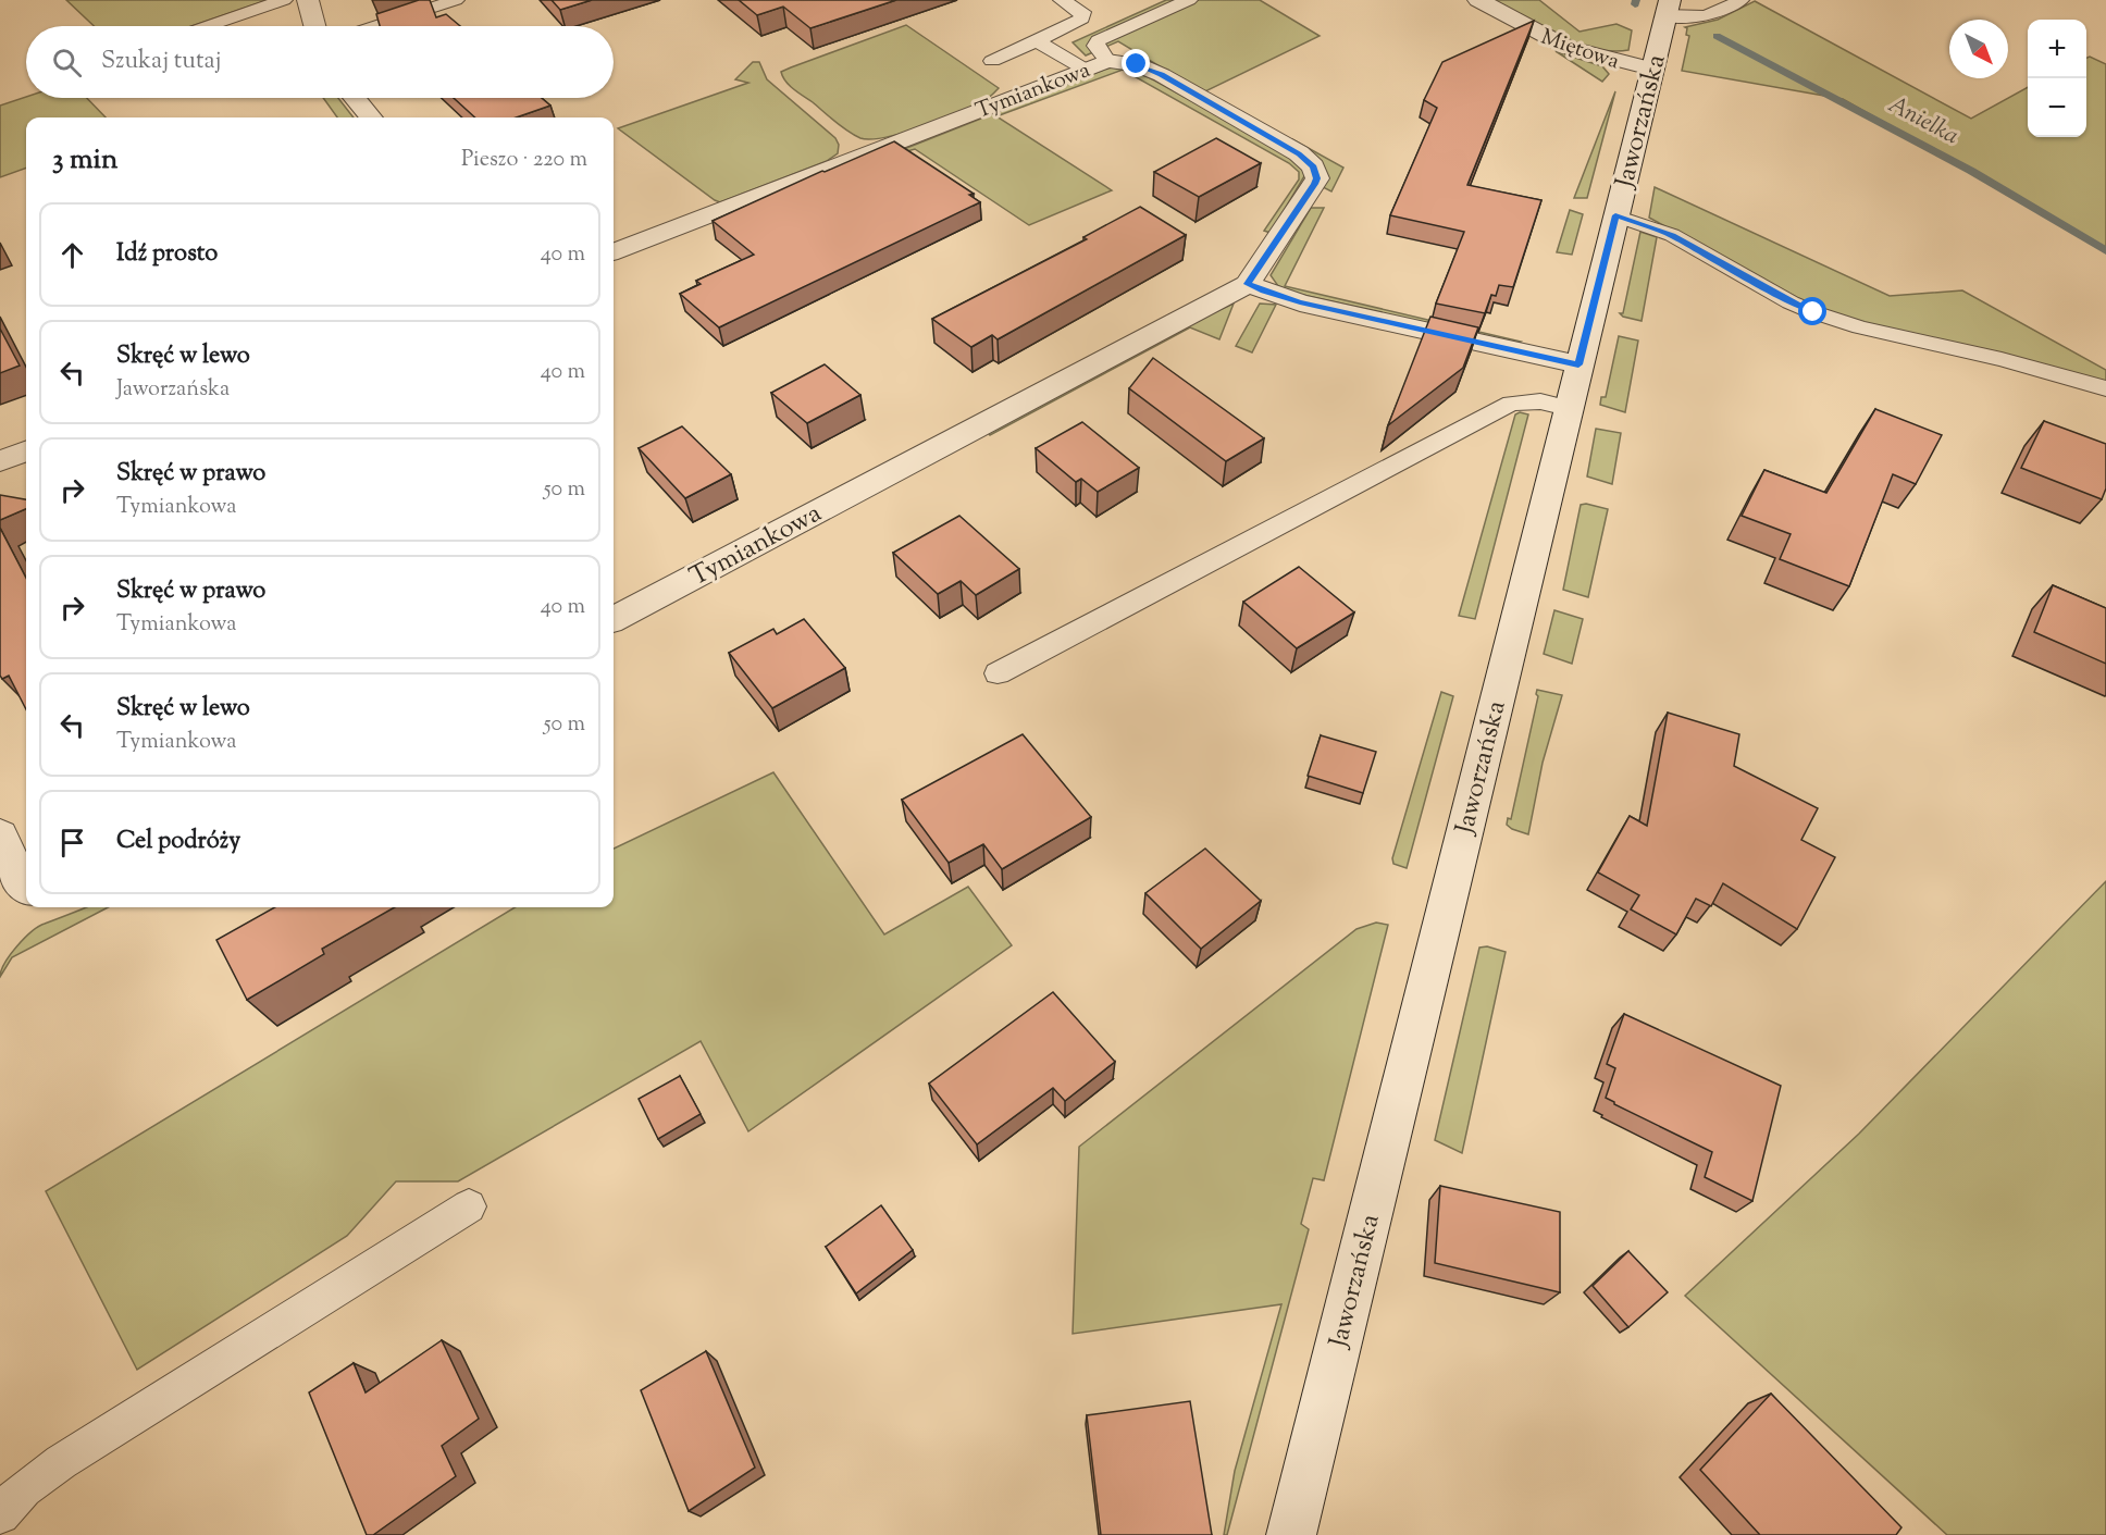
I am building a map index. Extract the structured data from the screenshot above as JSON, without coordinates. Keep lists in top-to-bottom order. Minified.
{"streets":{"street":["Miętowa","Tymiankowa","Jaworzańska"]},"crossings":[["Miętowa","Jaworzańska"]],"water":["Anielka"],"north":"bottom right","page":{"map_buttons":["+","−"],"search":"Szukaj tutaj","heading":["3 min","Pieszo · 220 m"],"list":[["Idź prosto","40 m"],["Skręć w lewo","Jaworzańska","40 m"],["Skręć w prawo","Tymiankowa","50 m"],["Skręć w prawo","Tymiankowa","40 m"],["Skręć w lewo","Tymiankowa","50 m"],"Cel podróży"]}}
